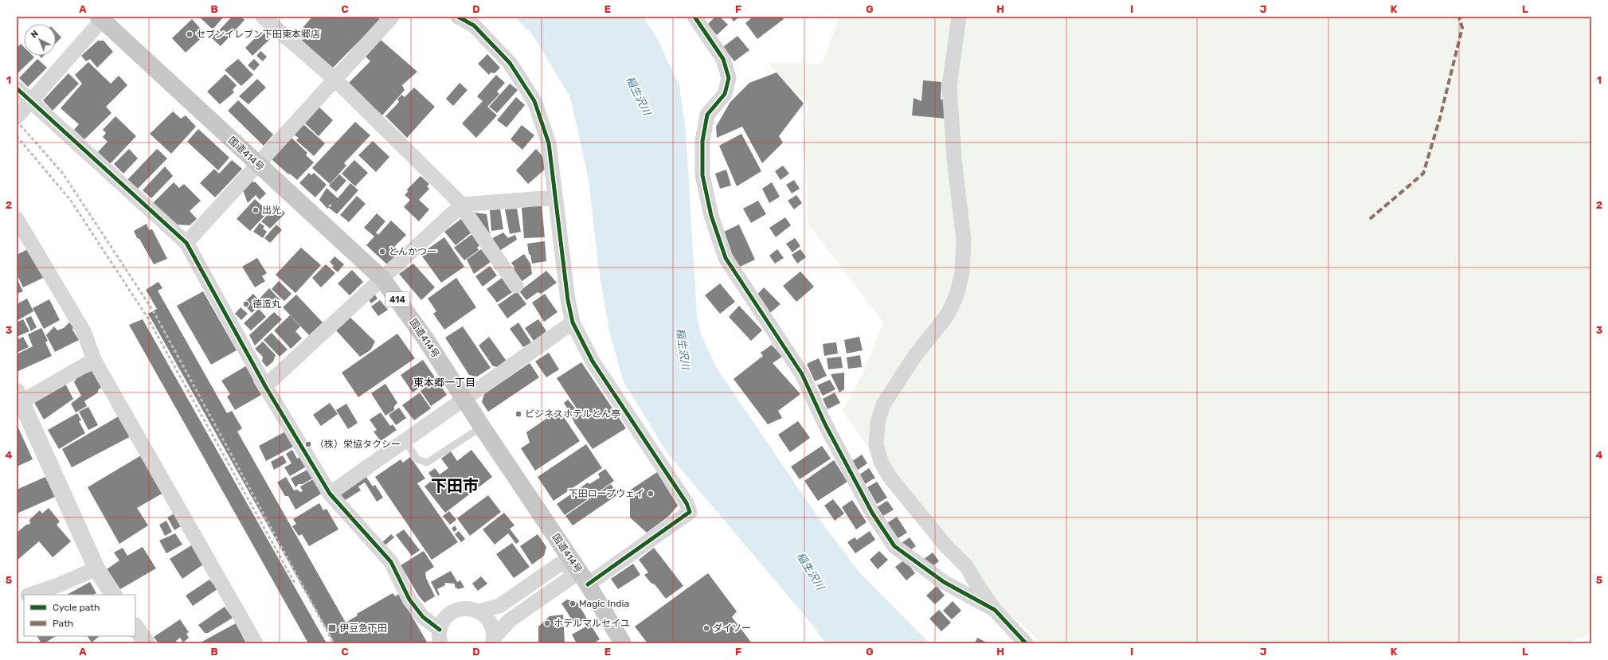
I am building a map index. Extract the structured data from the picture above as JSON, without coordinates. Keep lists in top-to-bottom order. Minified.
{"streets":{"highway":["国道414号","414"]},"districts":["東本郷一丁目","下田市"],"water":["稲生沢川"],"places":{"other":["セブンイレブン下田東本郷店","出光","とんかつ一","徳造丸","ビジネスホテルとん亭","（株）栄協タクシー","下田ロープウェイ","Magic India","ホテルマルセイユ","ダイソー"],"transit":["伊豆急下田"]},"legend":["Cycle path","Path"],"north":"top left","grid":{"columns":["A","B","C","D","E","F","G","H","I","J","K","L"],"rows":["1","2","3","4","5"]}}
